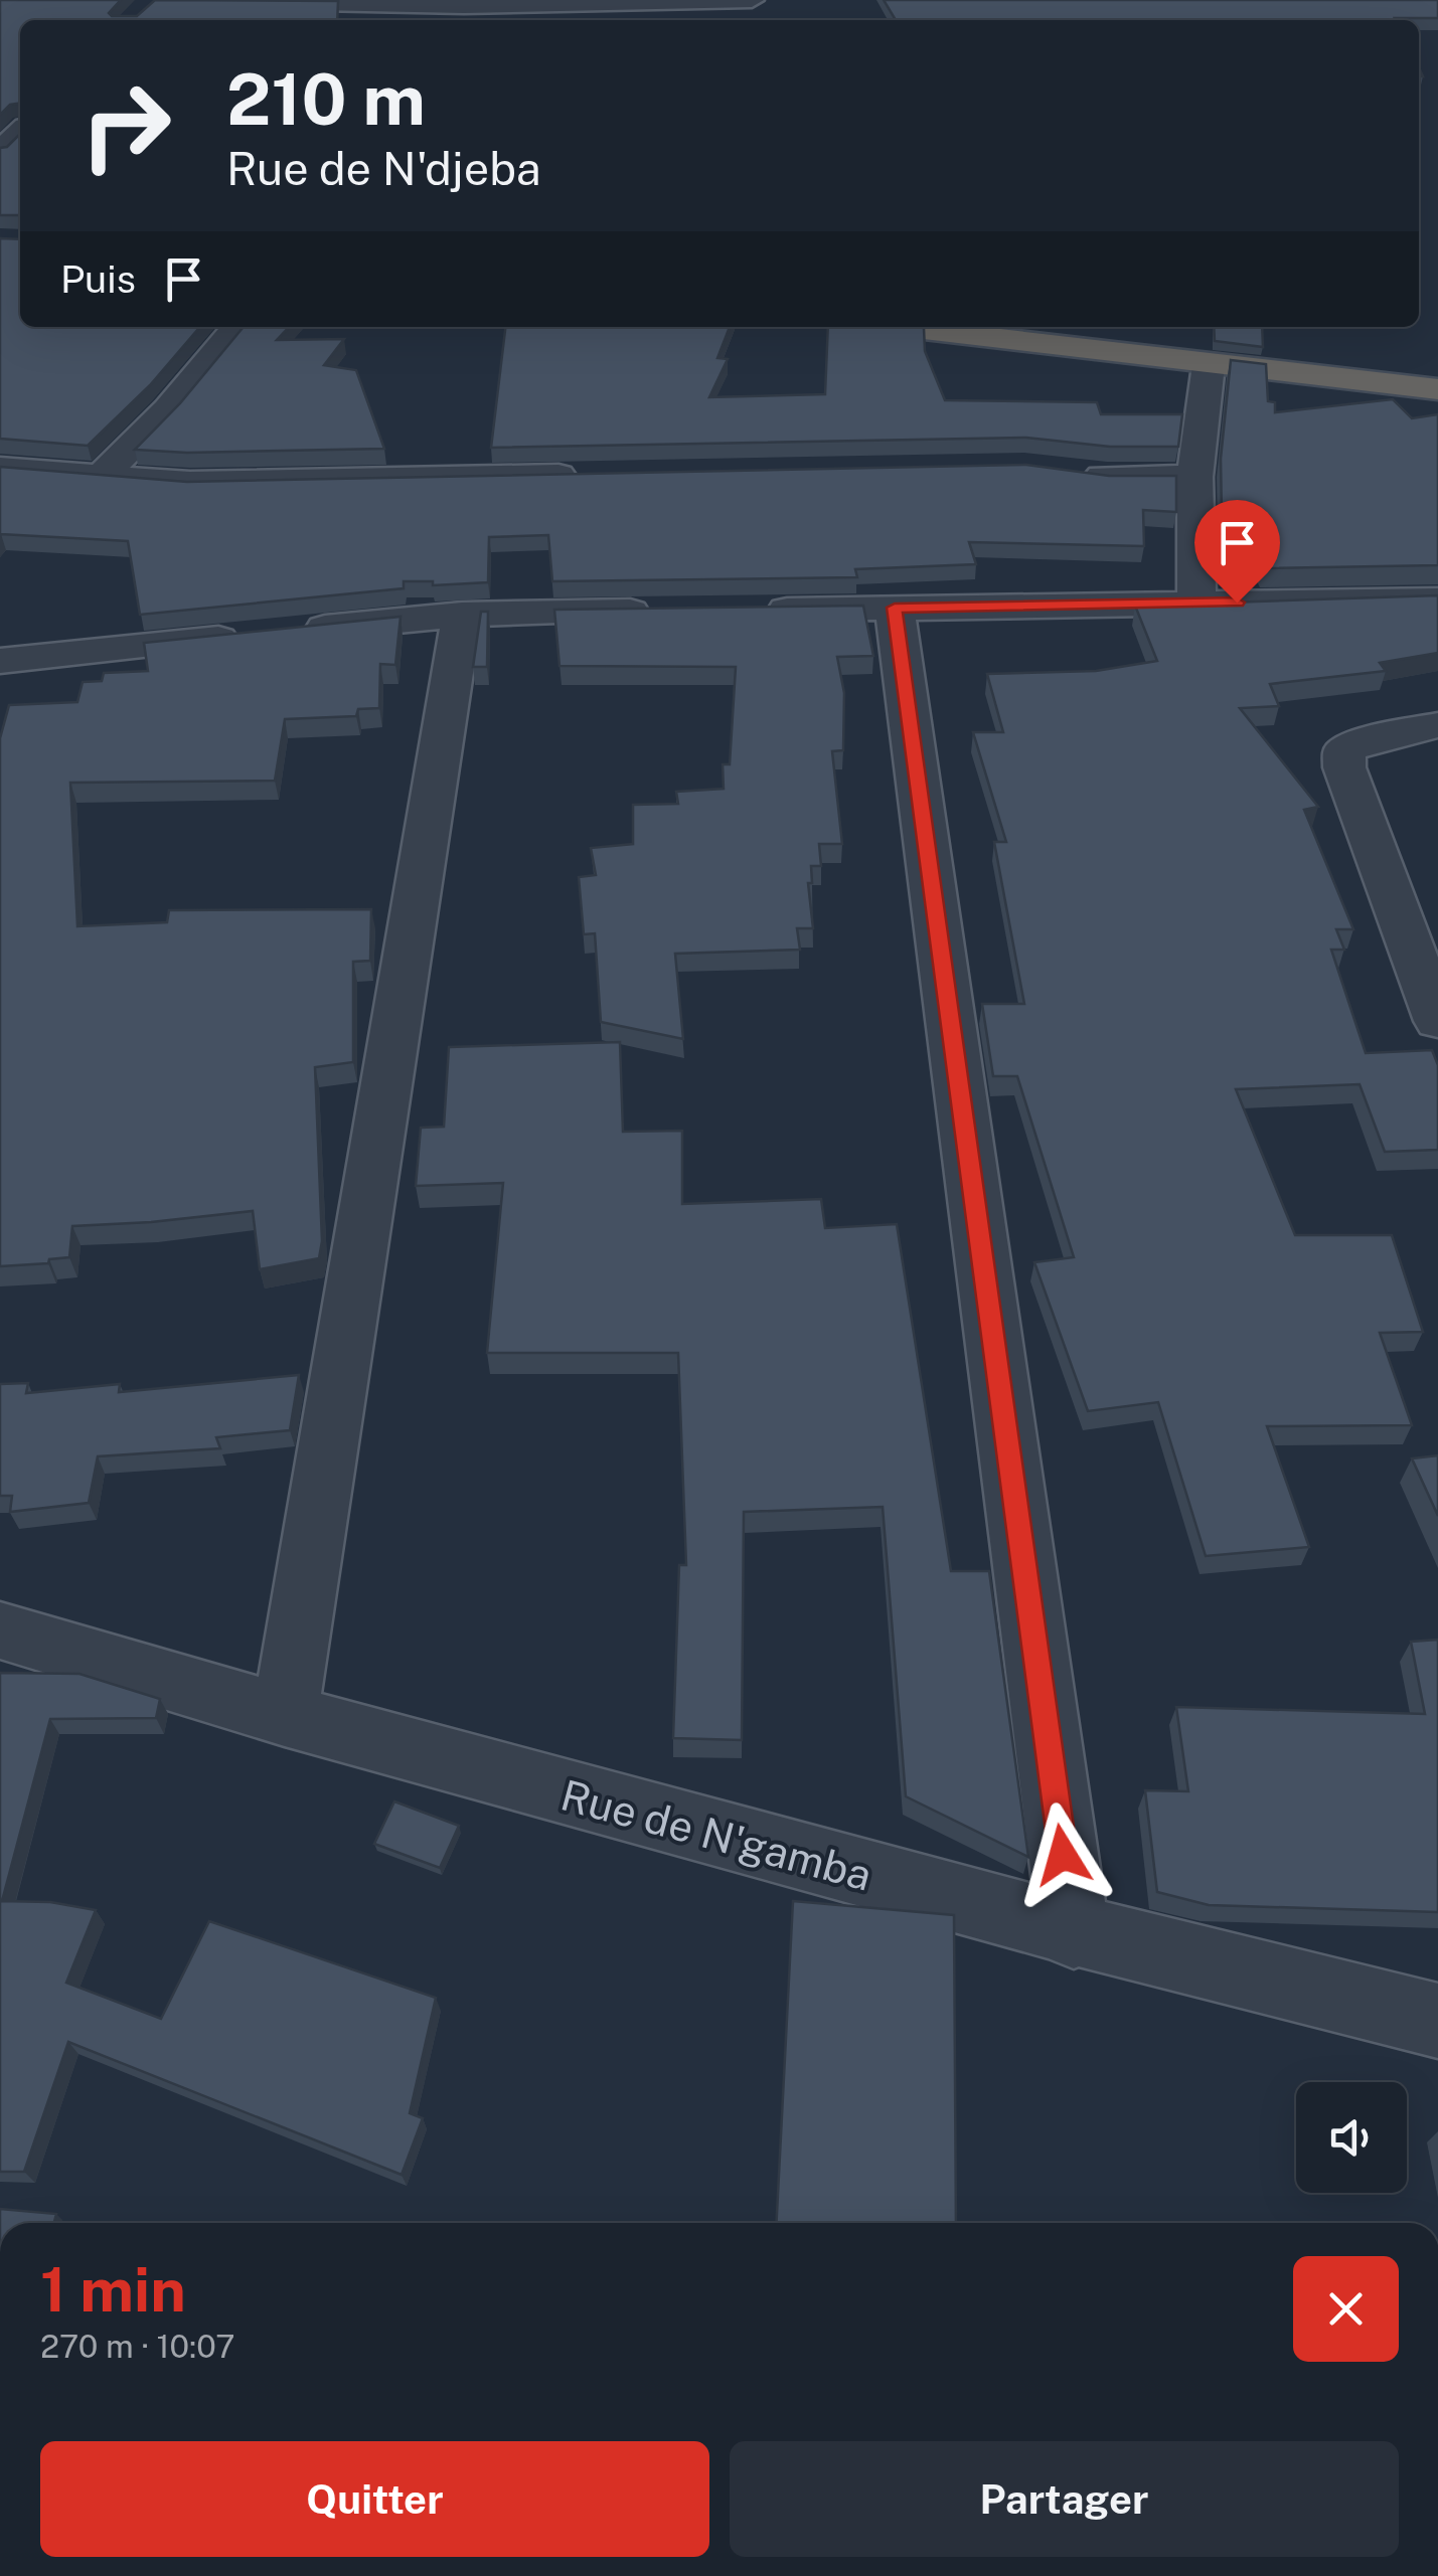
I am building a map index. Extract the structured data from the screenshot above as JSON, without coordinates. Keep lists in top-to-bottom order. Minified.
{"streets":{"street":["Rue de N'gamba"]},"page":{"turn":["210 m","Rue de N'djeba"],"then":"Puis","heading":["1 min","270 m · 10:07"],"buttons":["Quitter","Partager"]}}
